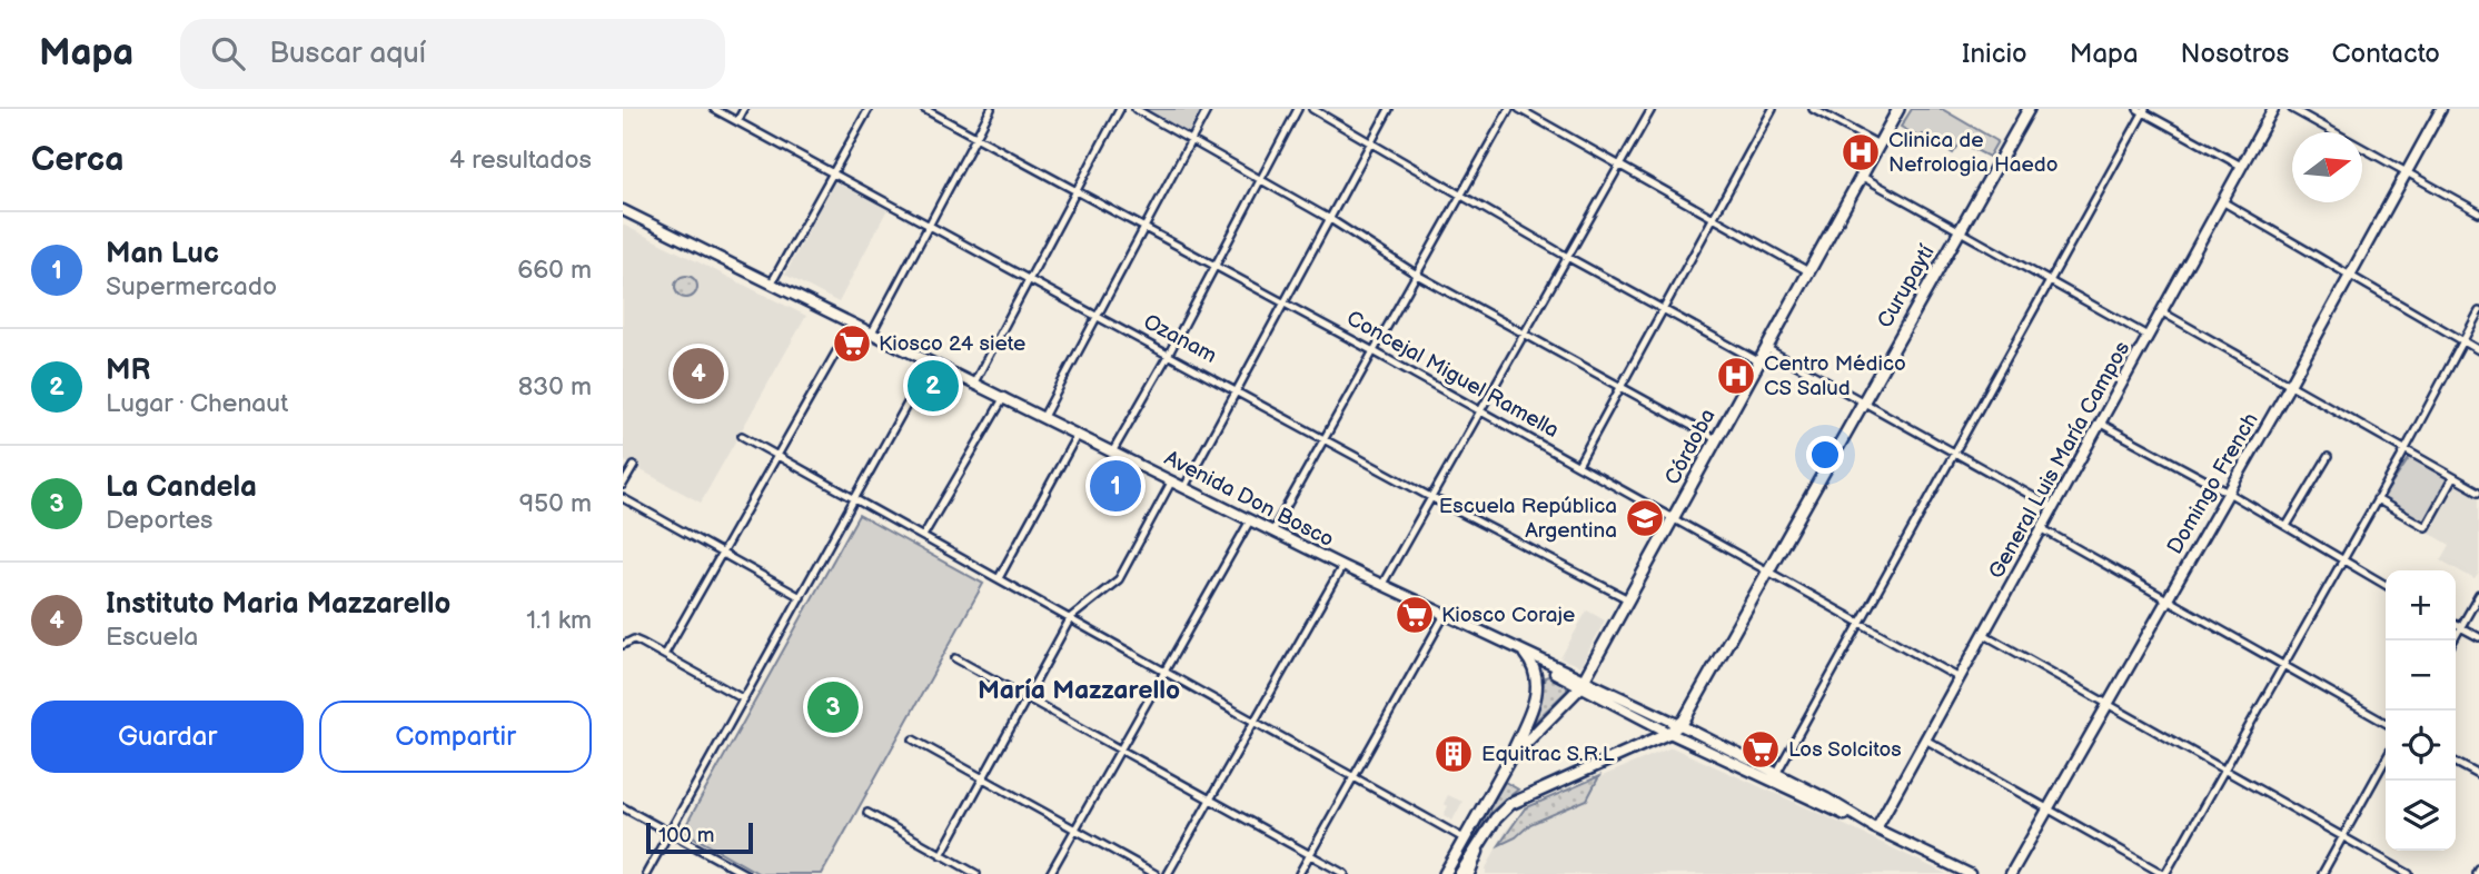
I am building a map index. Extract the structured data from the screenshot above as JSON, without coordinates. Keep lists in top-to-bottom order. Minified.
{"streets":{"main road":["Curupaytí","Córdoba","General Luis María Campos","Domingo French","Avenida Don Bosco"],"street":["Ozanam","Concejal Miguel Ramella"]},"crossings":[["Curupaytí","Concejal Miguel Ramella"],["Curupaytí","Avenida Don Bosco"],["Ozanam","Córdoba"],["Concejal Miguel Ramella","Córdoba"],["Concejal Miguel Ramella","General Luis María Campos"],["Córdoba","Avenida Don Bosco"],["General Luis María Campos","Avenida Don Bosco"]],"districts":["María Mazzarello"],"places":{"hospital":["Clinica de Nefrologia Haedo","Centro Médico CS Salud"],"supermarket":["Kiosco 24 siete","Kiosco Coraje","Los Solcitos"],"school or university":["Escuela República Argentina"],"building":["Equitrac S.R.L"]},"scale_bar":"100 m","north":"right","page":{"header":"Mapa","search":"Buscar aquí","nav":["Inicio","Mapa","Nosotros","Contacto"],"heading":["Cerca","4 resultados"],"list":[{"mark":"1","name":"Man Luc","note":"Supermercado","value":"660 m"},{"mark":"2","name":"MR","note":"Lugar · Chenaut","value":"830 m"},{"mark":"3","name":"La Candela","note":"Deportes","value":"950 m"},{"mark":"4","name":"Instituto Maria Mazzarello","note":"Escuela","value":"1.1 km"}],"pins":["4","2","1","3"],"map_buttons":["+","−"],"buttons":["Guardar","Compartir"],"scale":"100 m"}}
